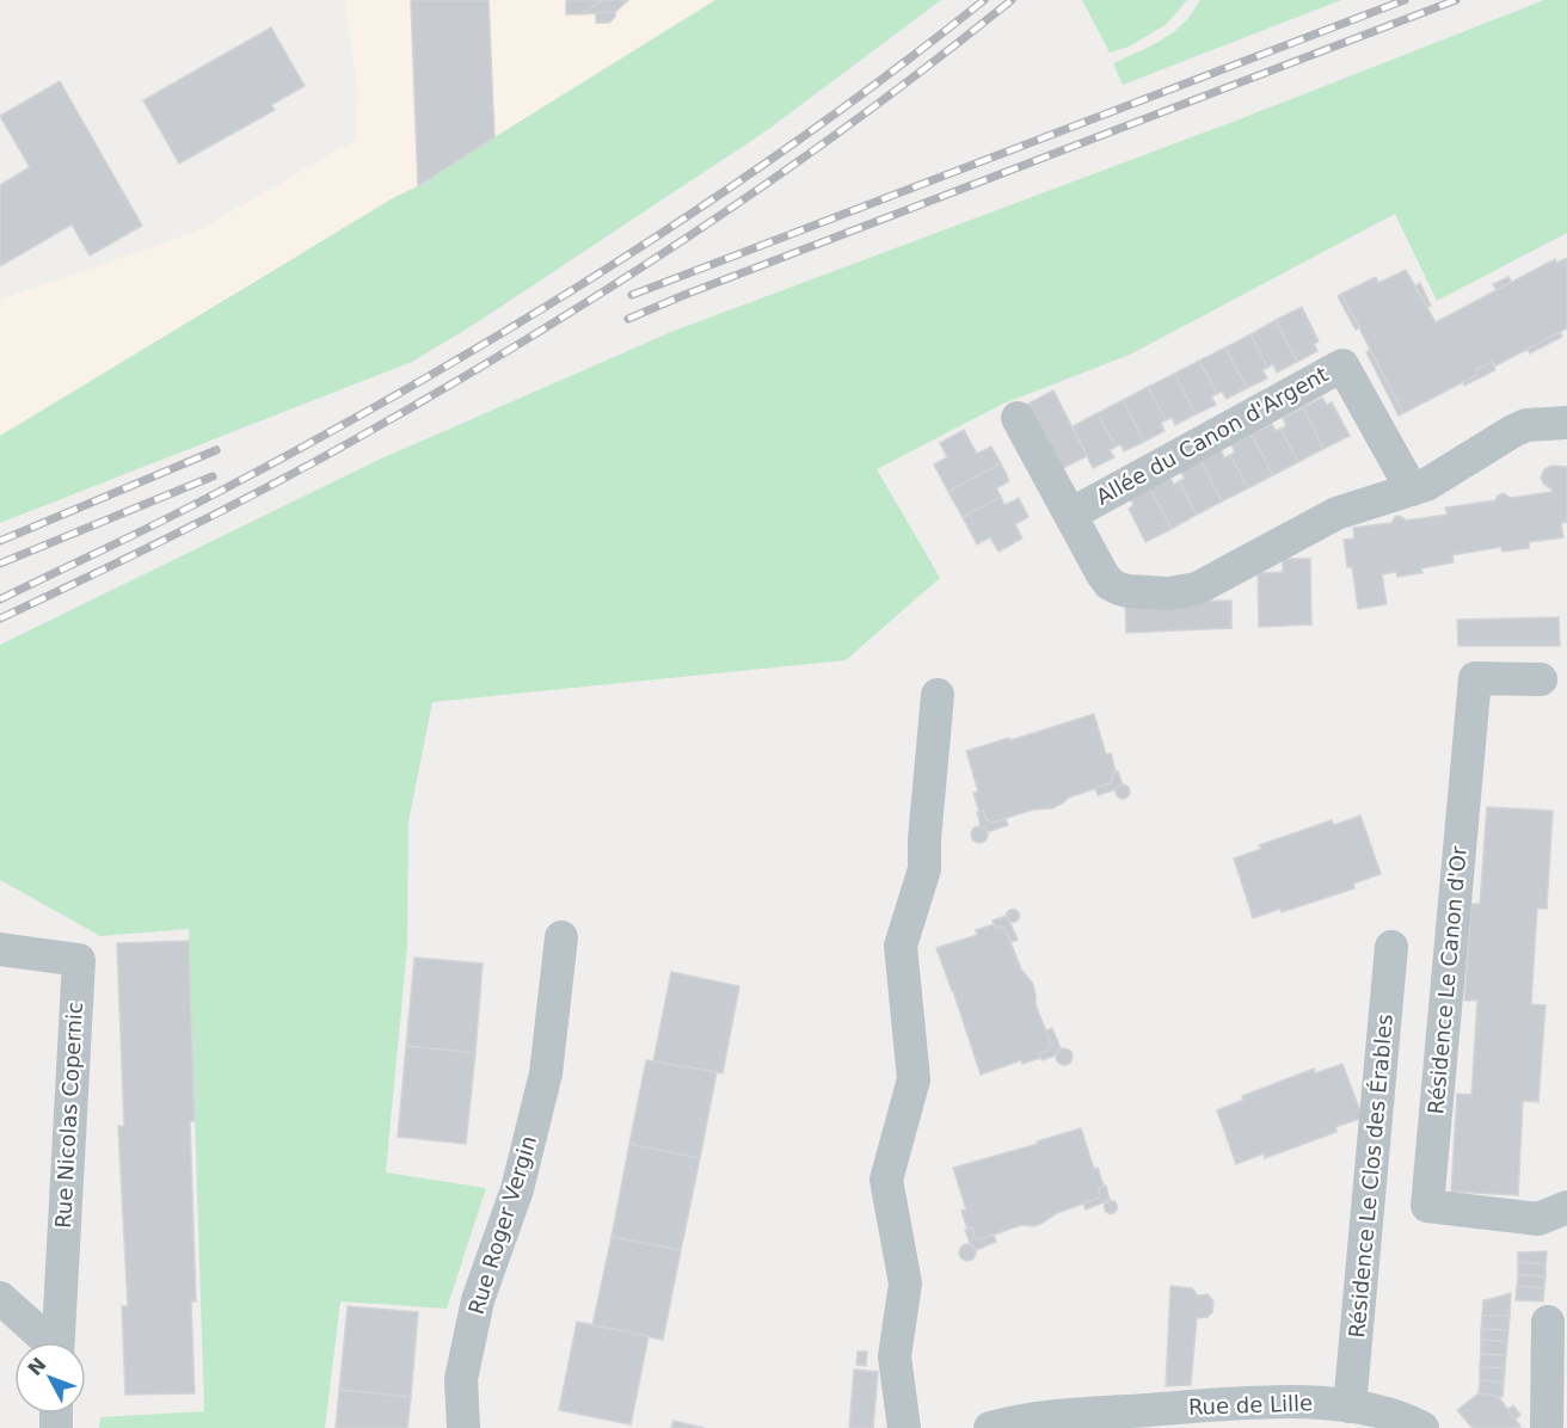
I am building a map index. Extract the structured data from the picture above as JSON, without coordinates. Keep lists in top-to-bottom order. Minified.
{"streets":{"street":["Allée du Canon d'Argent","Résidence Le Canon d'Or","Rue Nicolas Copernic","Résidence Le Clos des Érables","Rue Roger Vergin","Rue de Lille"]},"crossings":[["Résidence Le Clos des Érables","Rue de Lille"]],"north":"top left"}
